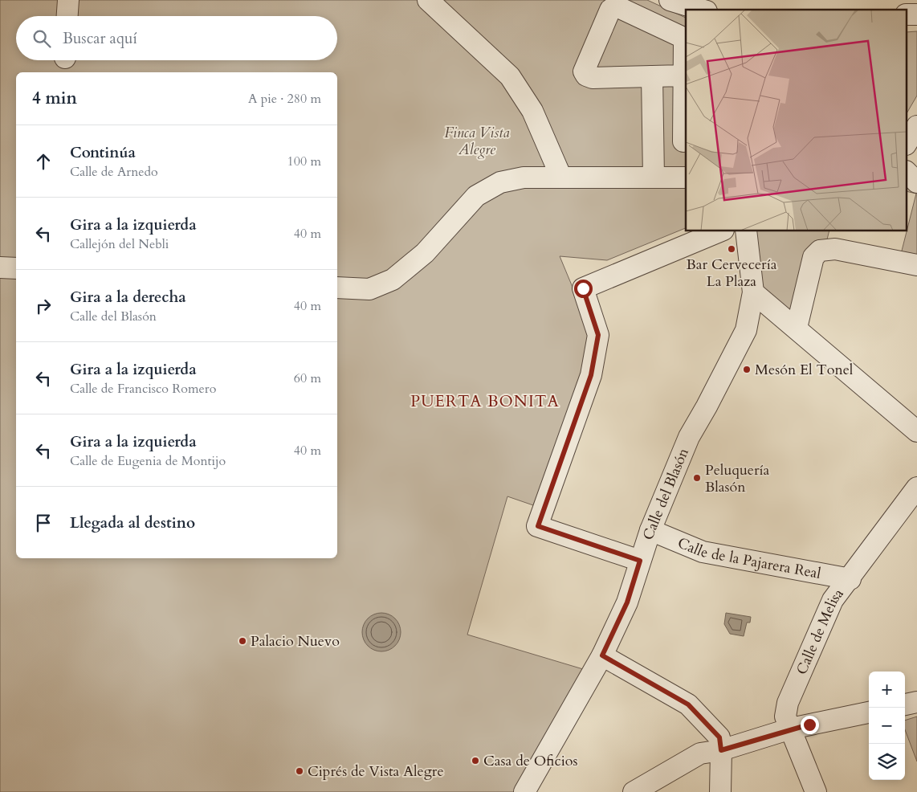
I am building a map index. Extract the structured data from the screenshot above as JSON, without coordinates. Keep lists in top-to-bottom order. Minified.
{"streets":{"street":["Calle del Blasón","Calle de la Pajarera Real","Calle de Melisa"]},"crossings":[["Calle del Blasón","Calle de la Pajarera Real"],["Calle de la Pajarera Real","Calle de Melisa"]],"districts":["PUERTA BONITA"],"parks":["Finca Vista Alegre"],"places":["Bar Cervecería La Plaza","Mesón El Tonel","Peluquería Blasón","Palacio Nuevo","Casa de Oficios","Ciprés de Vista Alegre"],"page":{"search":"Buscar aquí","heading":["4 min","A pie · 280 m"],"list":[["Continúa","Calle de Arnedo","100 m"],["Gira a la izquierda","Callejón del Nebli","40 m"],["Gira a la derecha","Calle del Blasón","40 m"],["Gira a la izquierda","Calle de Francisco Romero","60 m"],["Gira a la izquierda","Calle de Eugenia de Montijo","40 m"],"Llegada al destino"],"map_buttons":["+","−"]}}
